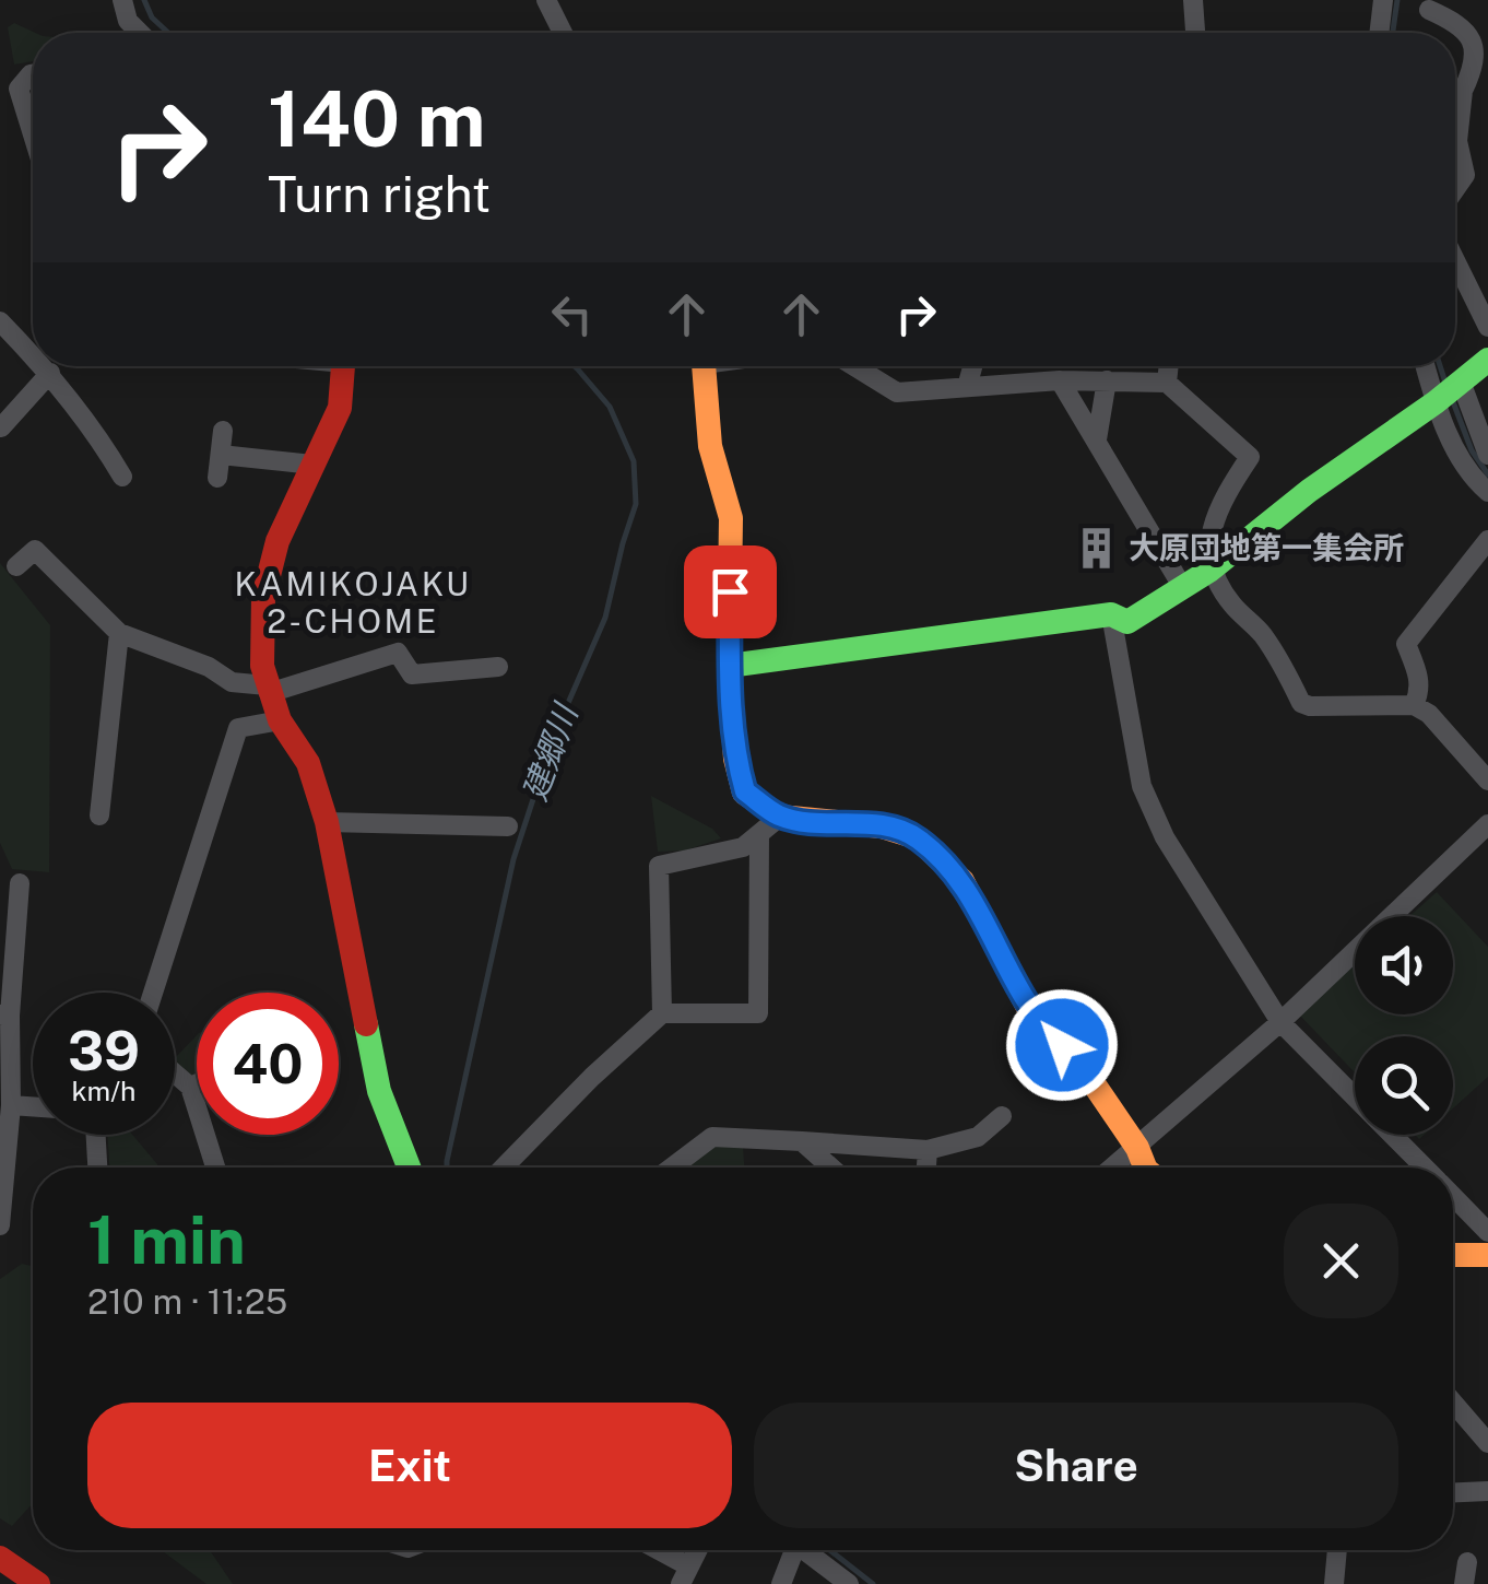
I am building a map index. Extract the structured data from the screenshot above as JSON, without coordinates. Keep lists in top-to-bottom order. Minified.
{"districts":["KAMIKOJAKU 2-CHOME"],"water":["建郷川"],"places":{"building":["大原団地第一集会所"]},"page":{"turn":["140 m","Turn right"],"speed":"39 km/h","limit":"40","heading":["1 min","210 m · 11:25"],"buttons":["Exit","Share"]}}
